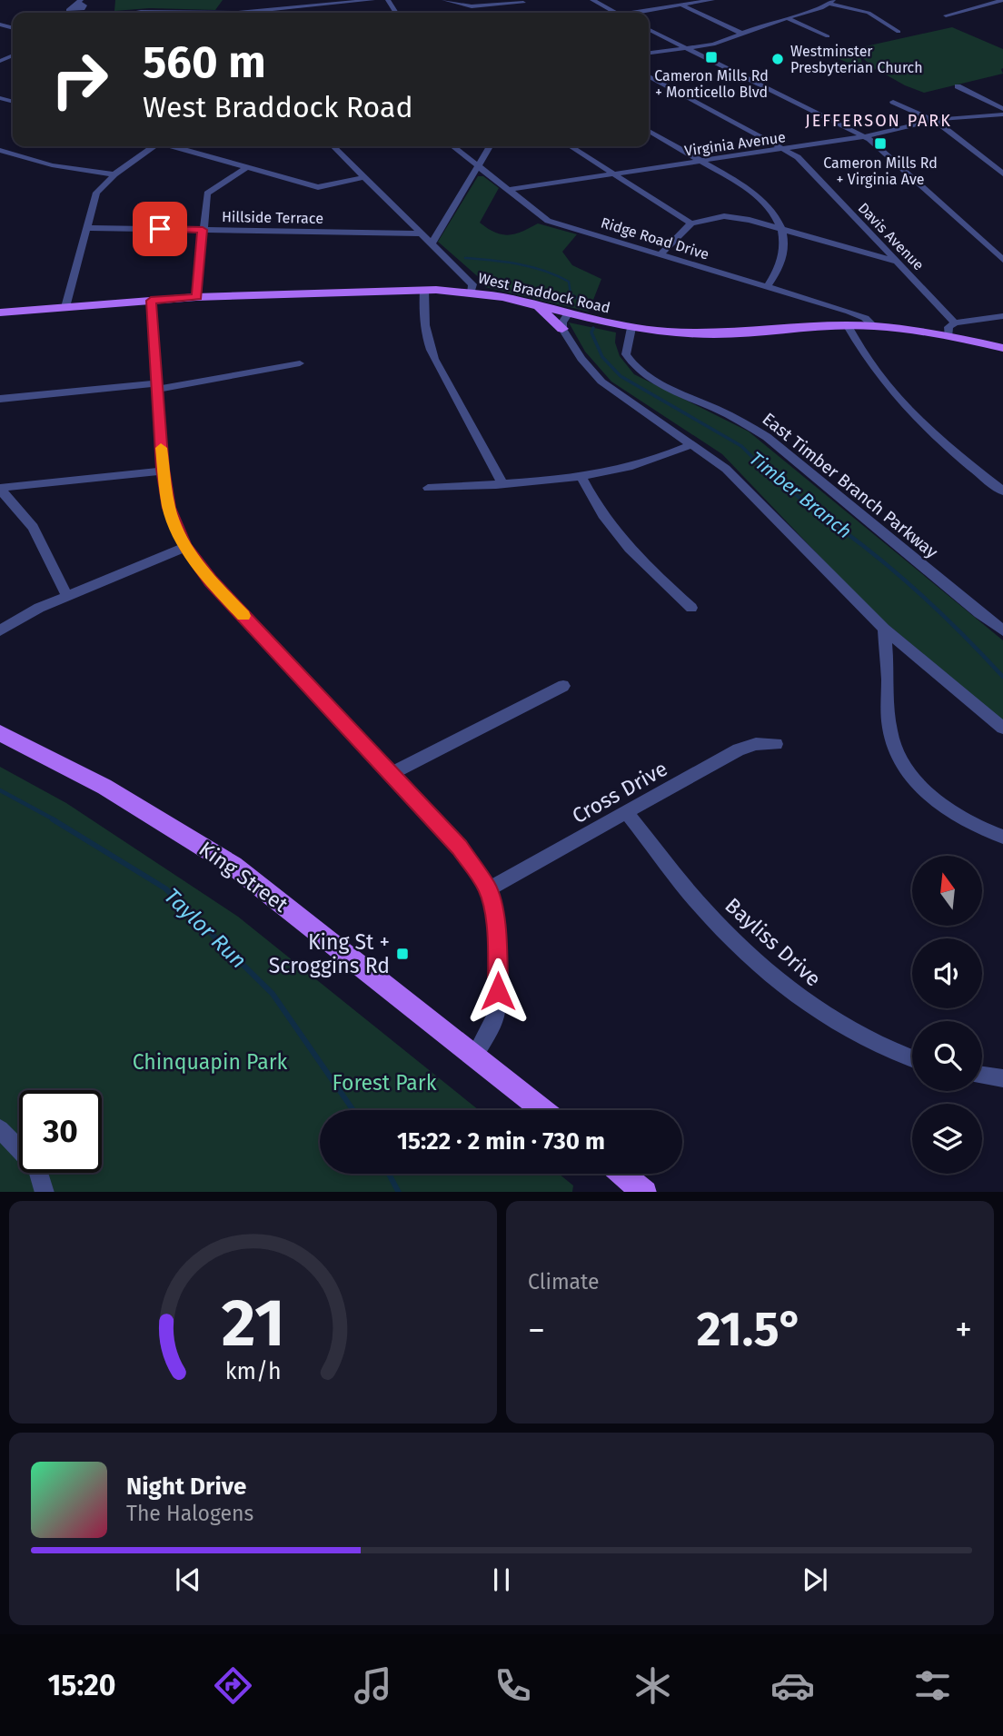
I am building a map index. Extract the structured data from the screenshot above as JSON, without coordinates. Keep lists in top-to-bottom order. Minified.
{"streets":{"main road":["West Braddock Road","King Street"],"street":["Virginia Avenue","Hillside Terrace","Davis Avenue","Ridge Road Drive","East Timber Branch Parkway","Cross Drive","Bayliss Drive"]},"crossings":[["Virginia Avenue","Davis Avenue"],["Virginia Avenue","Ridge Road Drive"],["Ridge Road Drive","West Braddock Road"],["West Braddock Road","East Timber Branch Parkway"],["Cross Drive","Bayliss Drive"]],"districts":["JEFFERSON PARK"],"water":["Timber Branch","Taylor Run"],"parks":["Chinquapin Park","Forest Park"],"places":{"transit":["Cameron Mills Rd + Monticello Blvd","Cameron Mills Rd + Virginia Ave","King St + Scroggins Rd"],"other":["Westminster Presbyterian Church"]},"north":"top","page":{"turn":["560 m","West Braddock Road"],"limit":"30","trip":"15:22 · 2 min · 730 m","tile":"Climate","heat":["−","21.5°","+"],"song":["Night Drive","The Halogens"],"tabs":"15:20","gauge":["21","km/h"]}}
